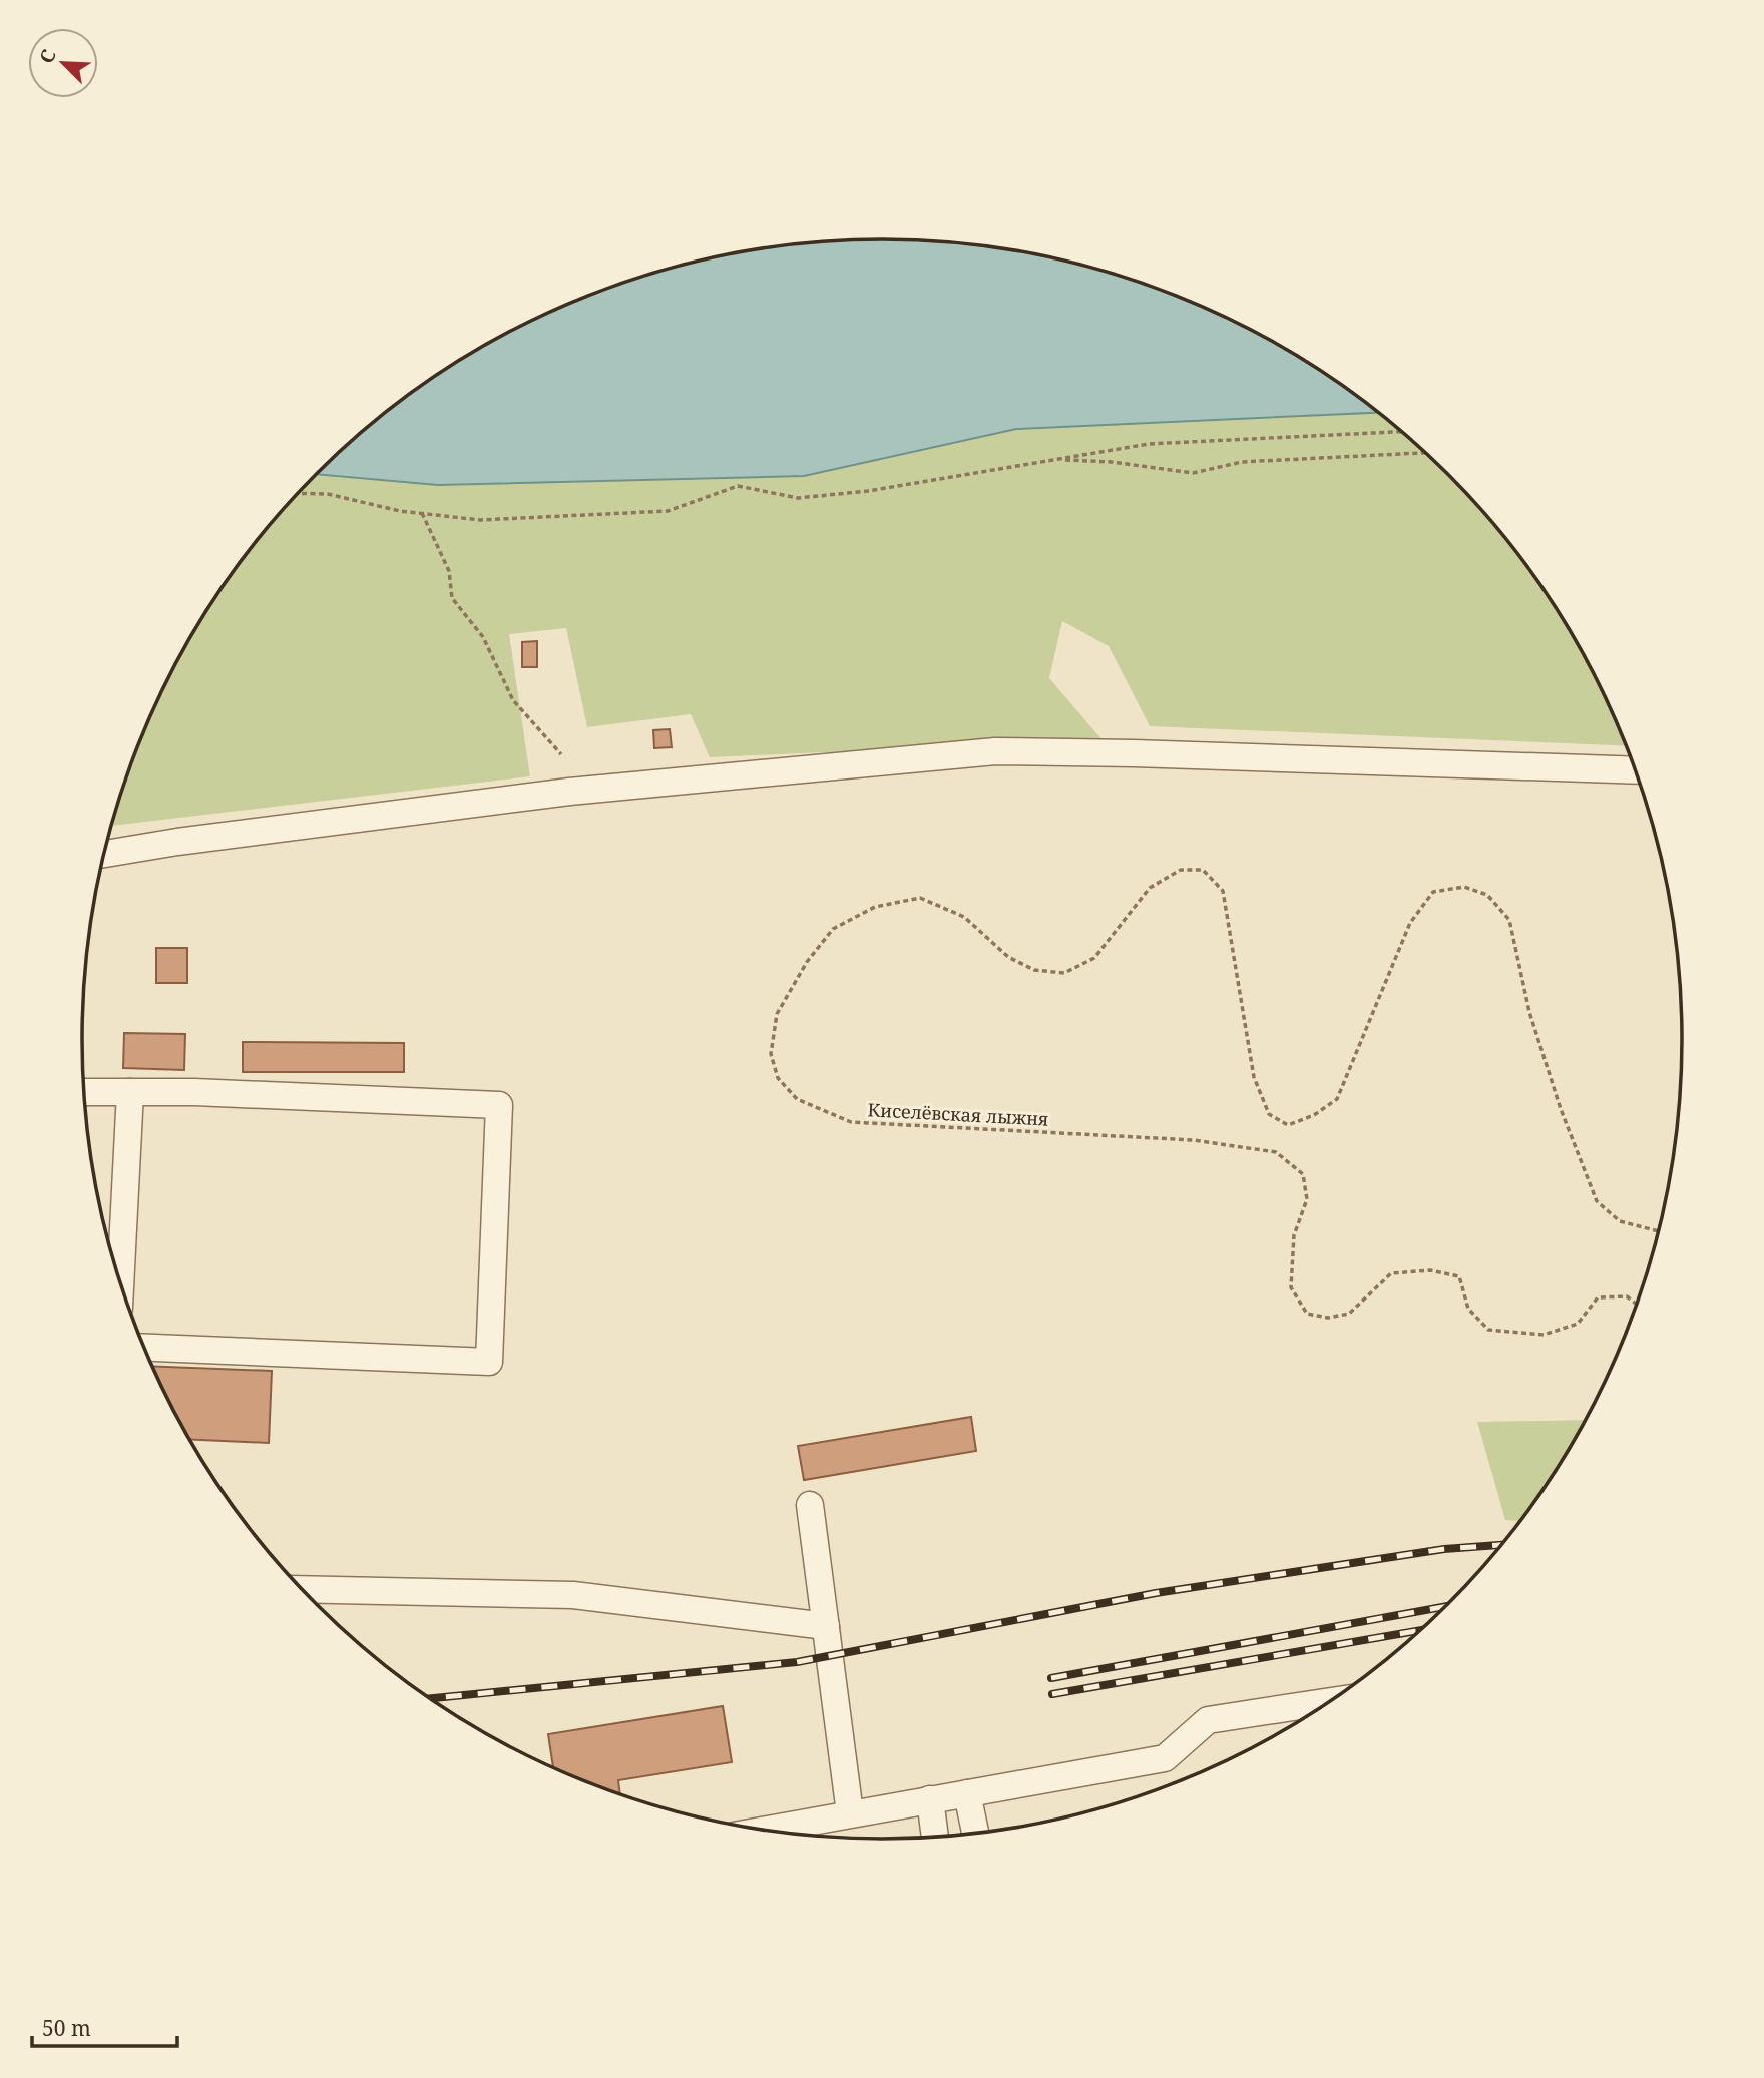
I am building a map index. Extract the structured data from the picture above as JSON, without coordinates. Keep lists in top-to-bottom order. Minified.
{"streets":{"path":["Киселёвская лыжня"]},"scale_bar":"50 m","north":"top left"}
